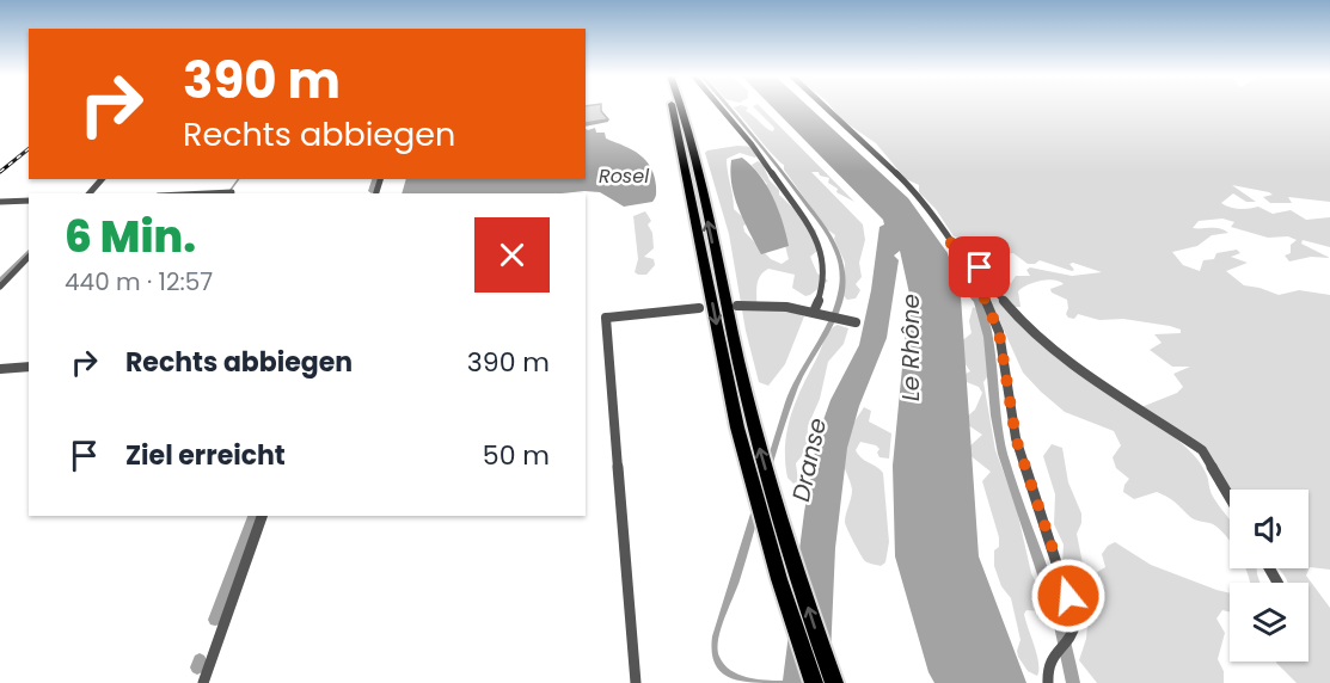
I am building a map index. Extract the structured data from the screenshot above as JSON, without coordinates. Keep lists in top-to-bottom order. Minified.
{"water":["Rosel","Le Rhône","Dranse"],"page":{"turn":["390 m","Rechts abbiegen"],"heading":["6 Min.","440 m · 12:57"],"list":[{"name":"Rechts abbiegen","value":"390 m"},{"name":"Ziel erreicht","value":"50 m"}]}}
